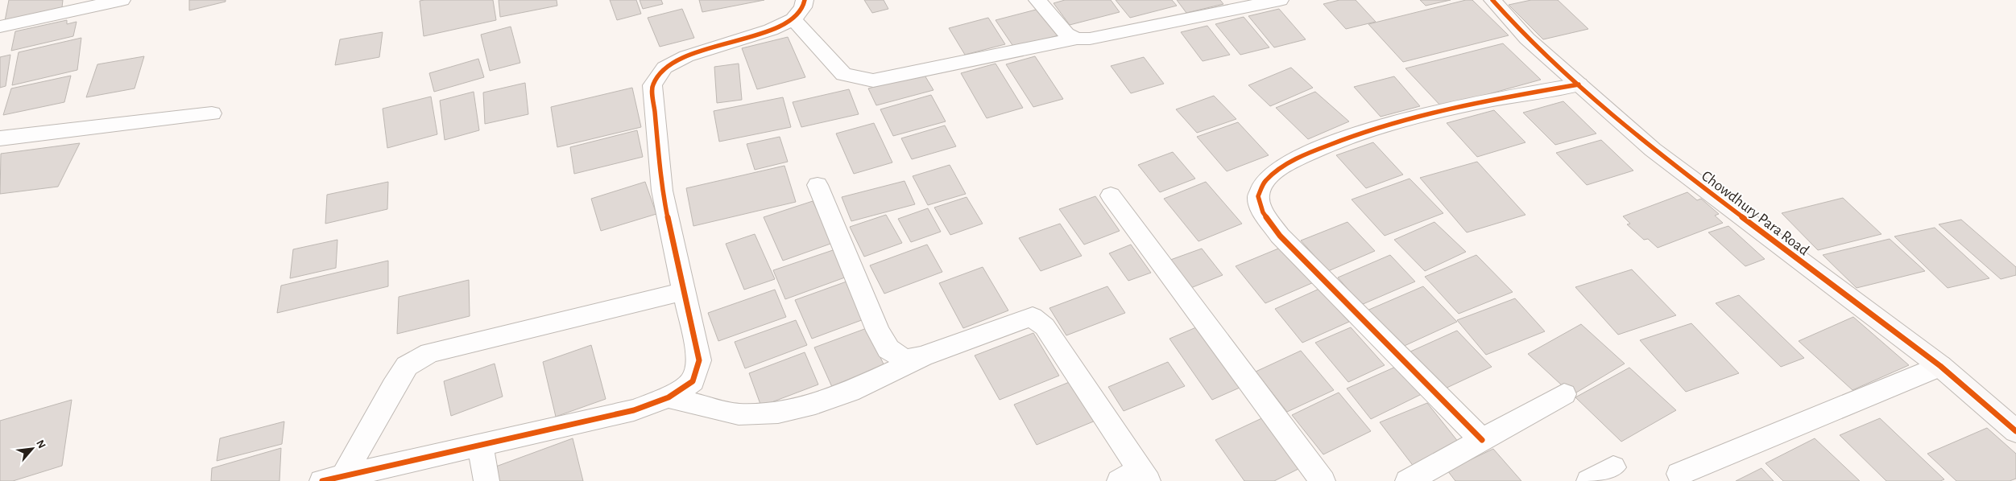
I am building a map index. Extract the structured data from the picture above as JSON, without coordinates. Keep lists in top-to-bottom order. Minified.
{"streets":{"street":["Chowdhury Para Road"]},"north":"top right"}
